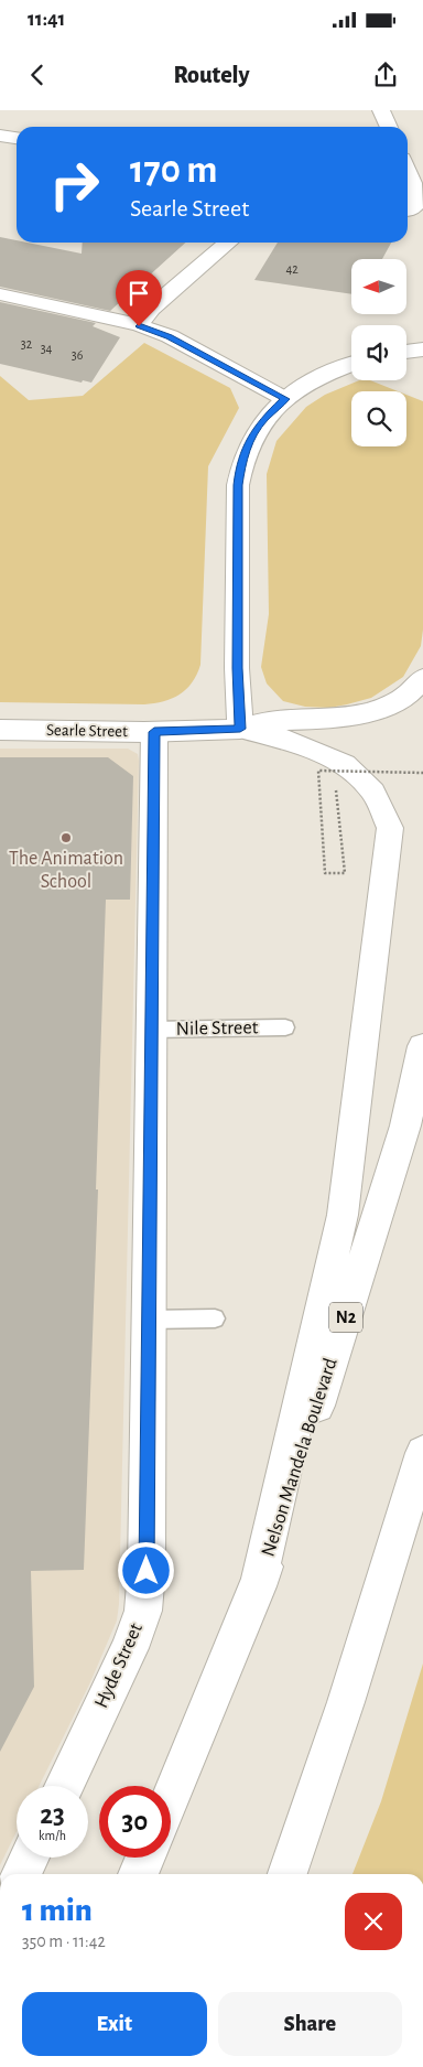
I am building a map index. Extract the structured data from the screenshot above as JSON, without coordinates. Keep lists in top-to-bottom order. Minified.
{"streets":{"main road":["Searle Street","N2","Nelson Mandela Boulevard","Hyde Street"],"lane":["Nile Street"]},"crossings":[["Searle Street","Hyde Street"],["Nile Street","Hyde Street"]],"places":["The Animation School"],"house_numbers":["42","32","34","36"],"north":"left","page":{"status":"11:41","header":"Routely","turn":["170 m","Searle Street"],"speed":"23 km/h","limit":"30","heading":["1 min","350 m · 11:42"],"buttons":["Exit","Share"]}}
